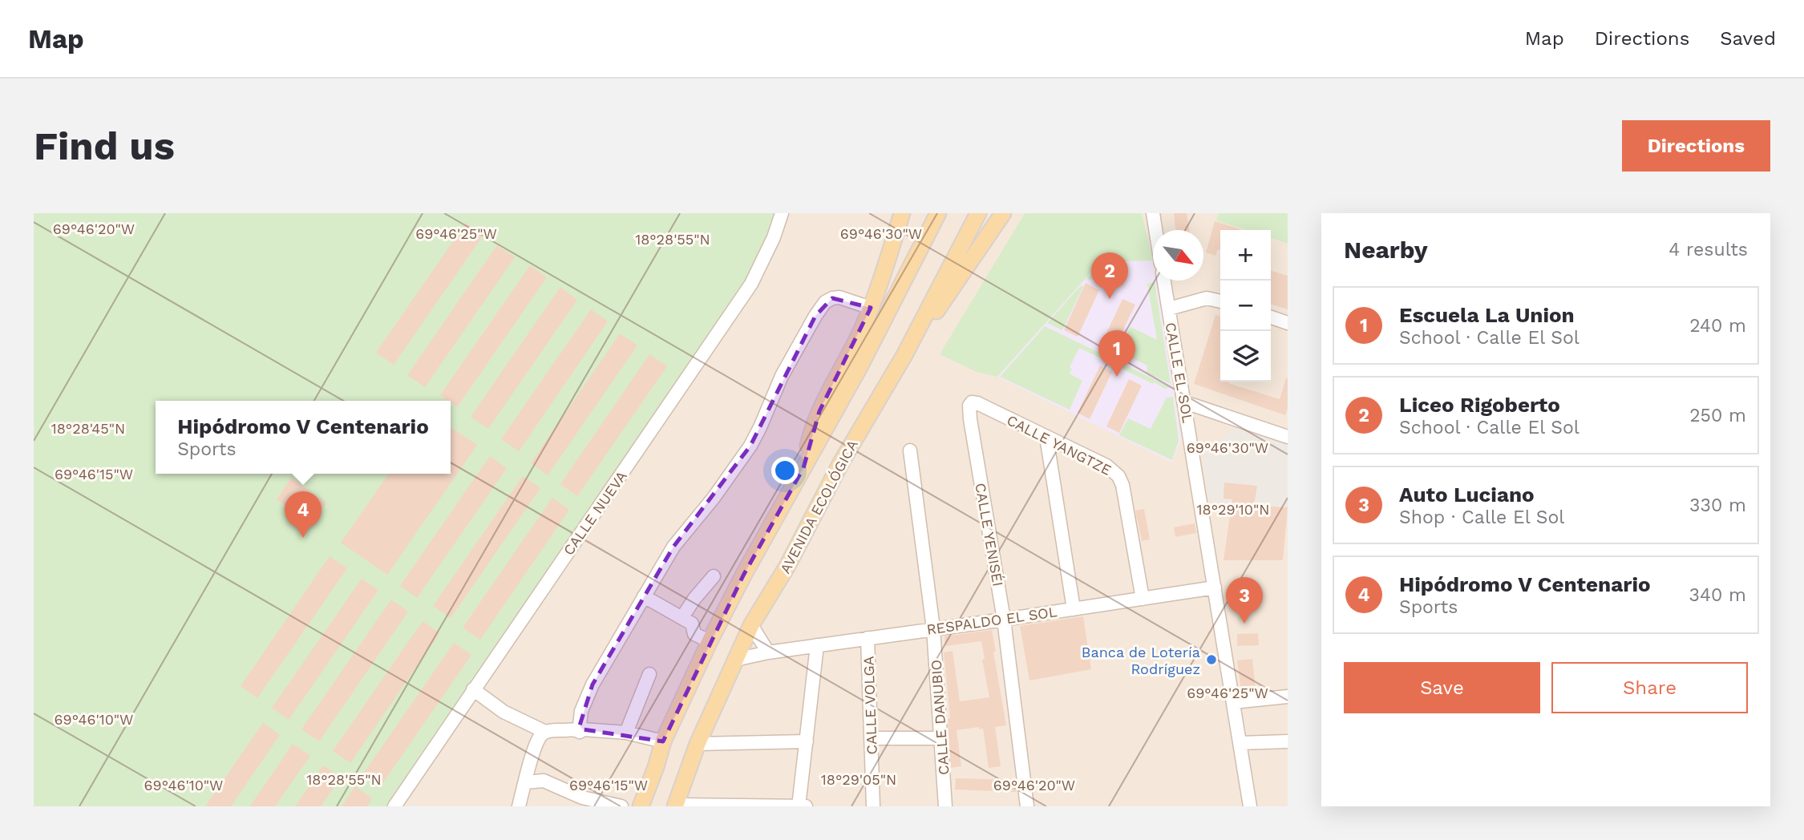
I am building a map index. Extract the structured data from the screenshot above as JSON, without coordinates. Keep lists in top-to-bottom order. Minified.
{"streets":{"main road":["AVENIDA ECOLÓGICA"],"street":["CALLE EL SOL","CALLE YANGTZE","CALLE NUEVA","CALLE YENISÉI","RESPALDO EL SOL","CALLE VOLGA","CALLE DANUBIO"]},"crossings":[["CALLE EL SOL","RESPALDO EL SOL"],["CALLE YANGTZE","CALLE YENISÉI"],["CALLE YANGTZE","RESPALDO EL SOL"],["AVENIDA ECOLÓGICA","RESPALDO EL SOL"],["CALLE YENISÉI","RESPALDO EL SOL"],["RESPALDO EL SOL","CALLE VOLGA"],["RESPALDO EL SOL","CALLE DANUBIO"]],"places":["Banca de Lotería Rodríguez"],"north":"bottom right","page":{"header":"Map","nav":["Map","Directions","Saved"],"buttons":["Directions",["Save","Share"]],"title":"Find us","heading":["Nearby","4 results"],"map_buttons":["+","−"],"pins":["2","1","4","3"],"list":[{"mark":"1","name":"Escuela La Union","note":"School · Calle El Sol","value":"240 m"},{"mark":"2","name":"Liceo Rigoberto","note":"School · Calle El Sol","value":"250 m"},{"mark":"3","name":"Auto Luciano","note":"Shop · Calle El Sol","value":"330 m"},{"mark":"4","name":"Hipódromo V Centenario","note":"Sports","value":"340 m"}],"popup":["Hipódromo V Centenario","Sports"]},"coordinates":["69°46'20\"W","69°46'25\"W","69°46'30\"W","18°28'55\"N","18°28'45\"N","69°46'15\"W","18°29'10\"N","69°46'10\"W","18°29'05\"N"]}
